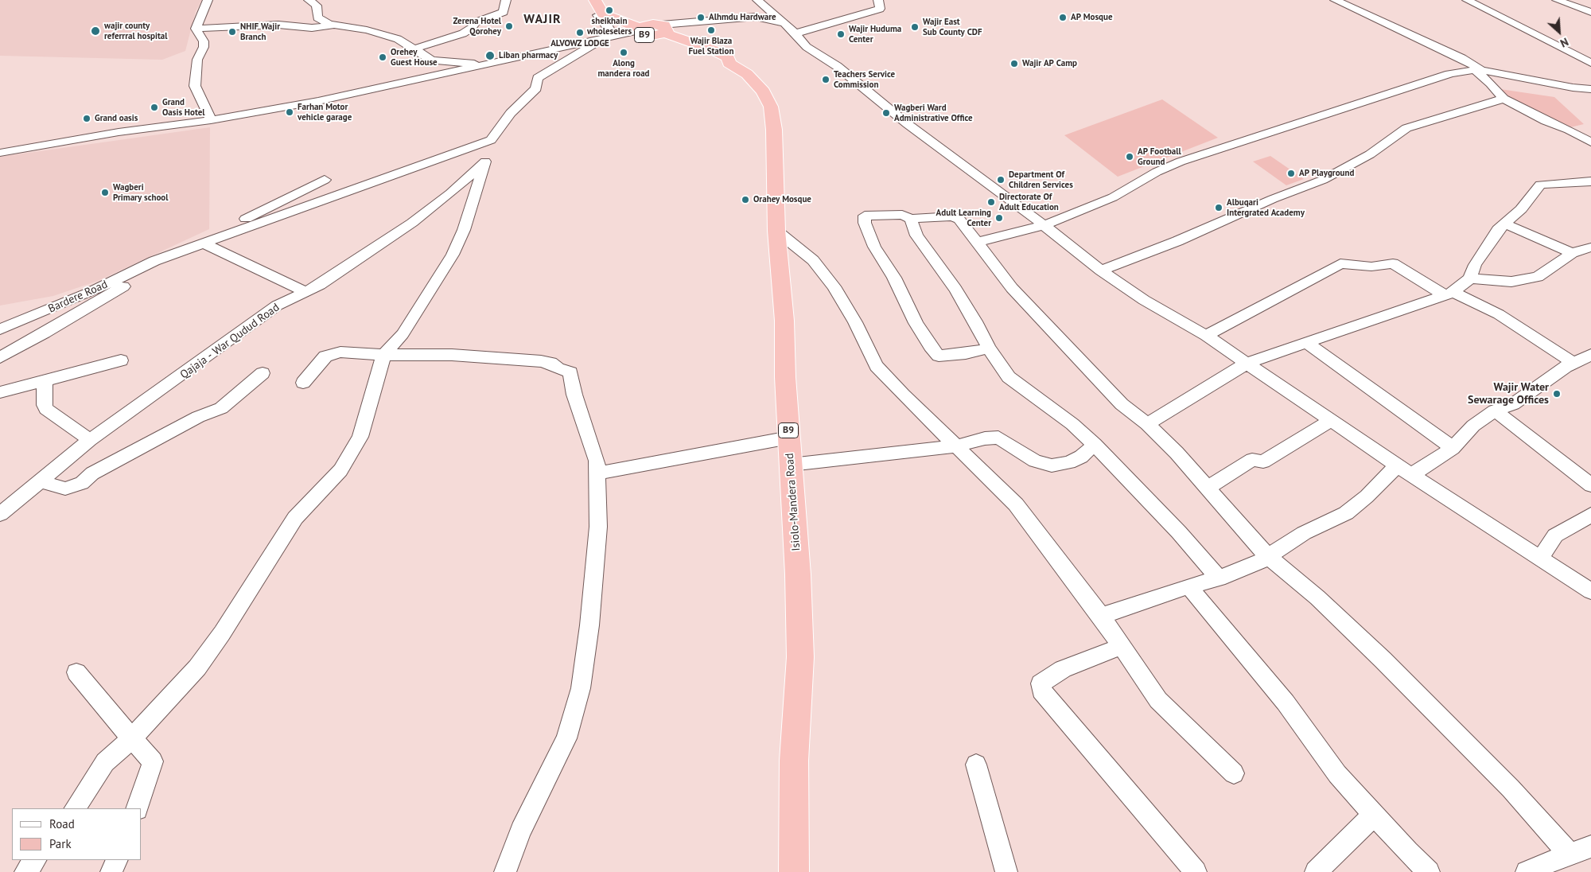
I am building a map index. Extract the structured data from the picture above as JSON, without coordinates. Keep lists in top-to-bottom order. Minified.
{"streets":{"highway":["B9","Isiolo-Mandera Road"],"street":["Bardere Road","Qajaja - War Qudud Road"]},"districts":["WAJIR"],"places":["sheikhain wholeselers","Alhmdu Hardware","AP Mosque","Zerena Hotel Qorohey","Wajir East Sub County CDF","Wajir Blaza Fuel Station","wajir county referrral hospital","NHIF Wajir Branch","ALVOWZ LODGE","Wajir Huduma Center","Along mandera road","Liban pharmacy","Orehey Guest House","Wajir AP Camp","Teachers Service Commission","Grand Oasis Hotel","Farhan Motor vehicle garage","Wagberi Ward Administrative Office","Grand oasis","AP Football Ground","AP Playground","Department Of Children Services","Wagberi Primary school","Orahey Mosque","Directorate Of Adult Education","Albuqari Intergrated Academy","Adult Learning Center","Wajir Water Sewarage Offices"],"legend":["Road","Park"],"north":"bottom right"}
